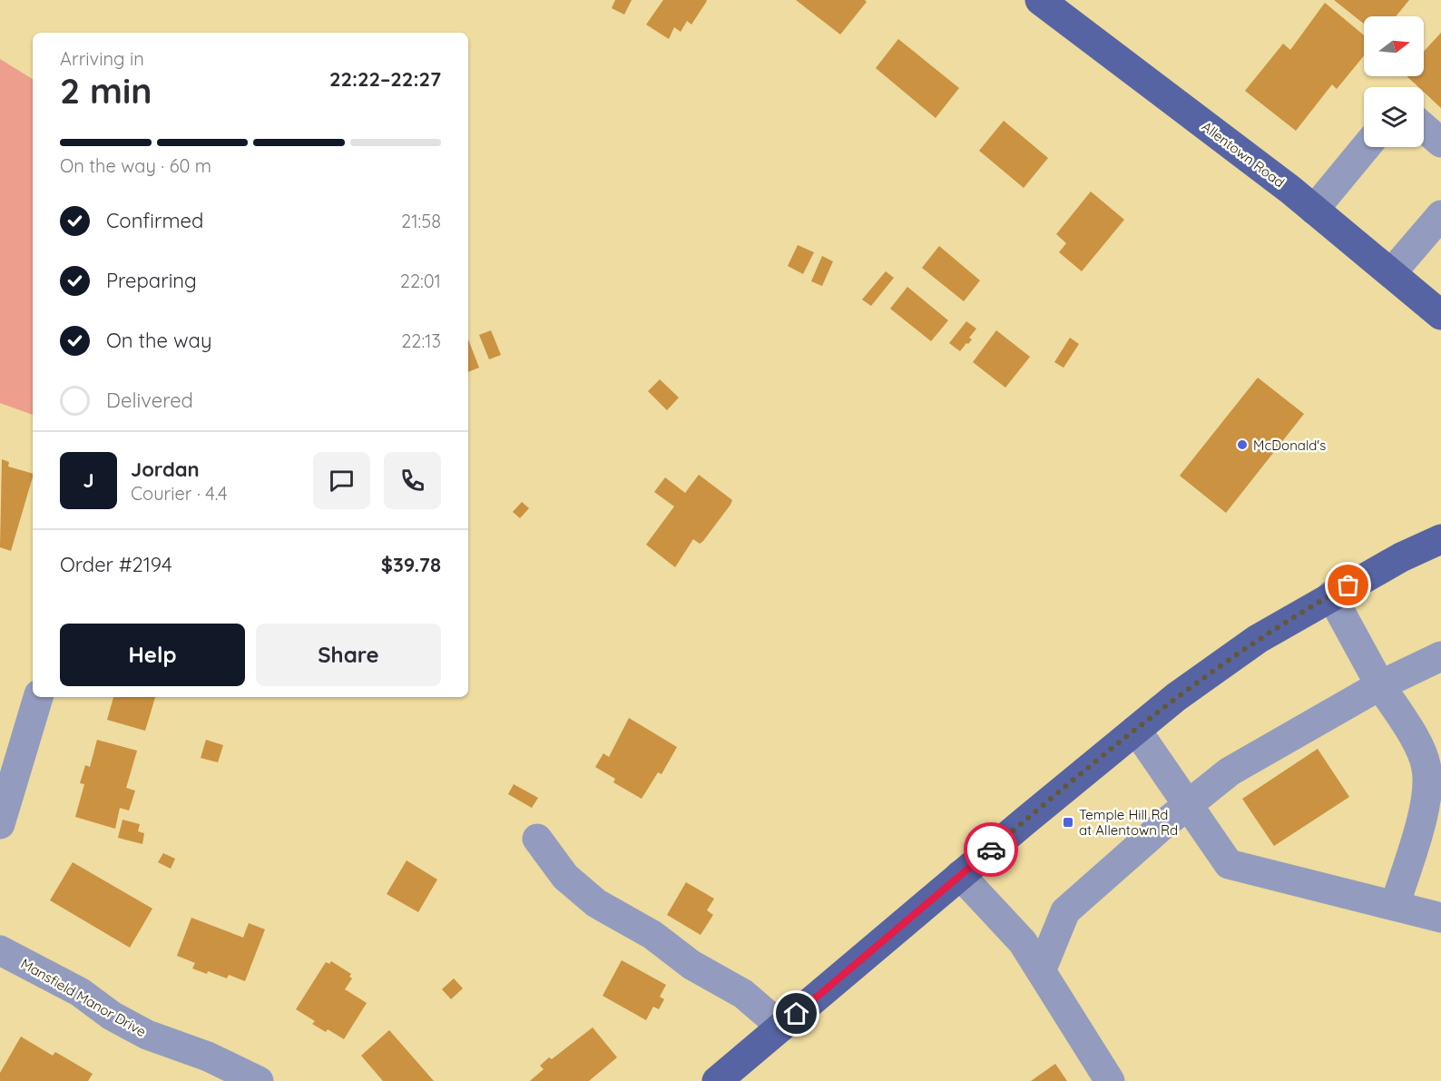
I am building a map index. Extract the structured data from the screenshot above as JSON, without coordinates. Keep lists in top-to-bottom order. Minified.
{"streets":{"main road":["Allentown Road"],"street":["Mansfield Manor Drive"]},"places":{"other":["McDonald's"],"transit":["Temple Hill Rd at Allentown Rd"]},"north":"right","page":{"heading":["2 min","Arriving in","22:22–22:27"],"panel":["Jordan","Courier · 4.4","Order #2194","$39.78"],"bar":"On the way · 60 m","list":[["Confirmed","21:58"],["Preparing","22:01"],["On the way","22:13"],"Delivered"],"round":"J","buttons":["Help","Share"]}}
